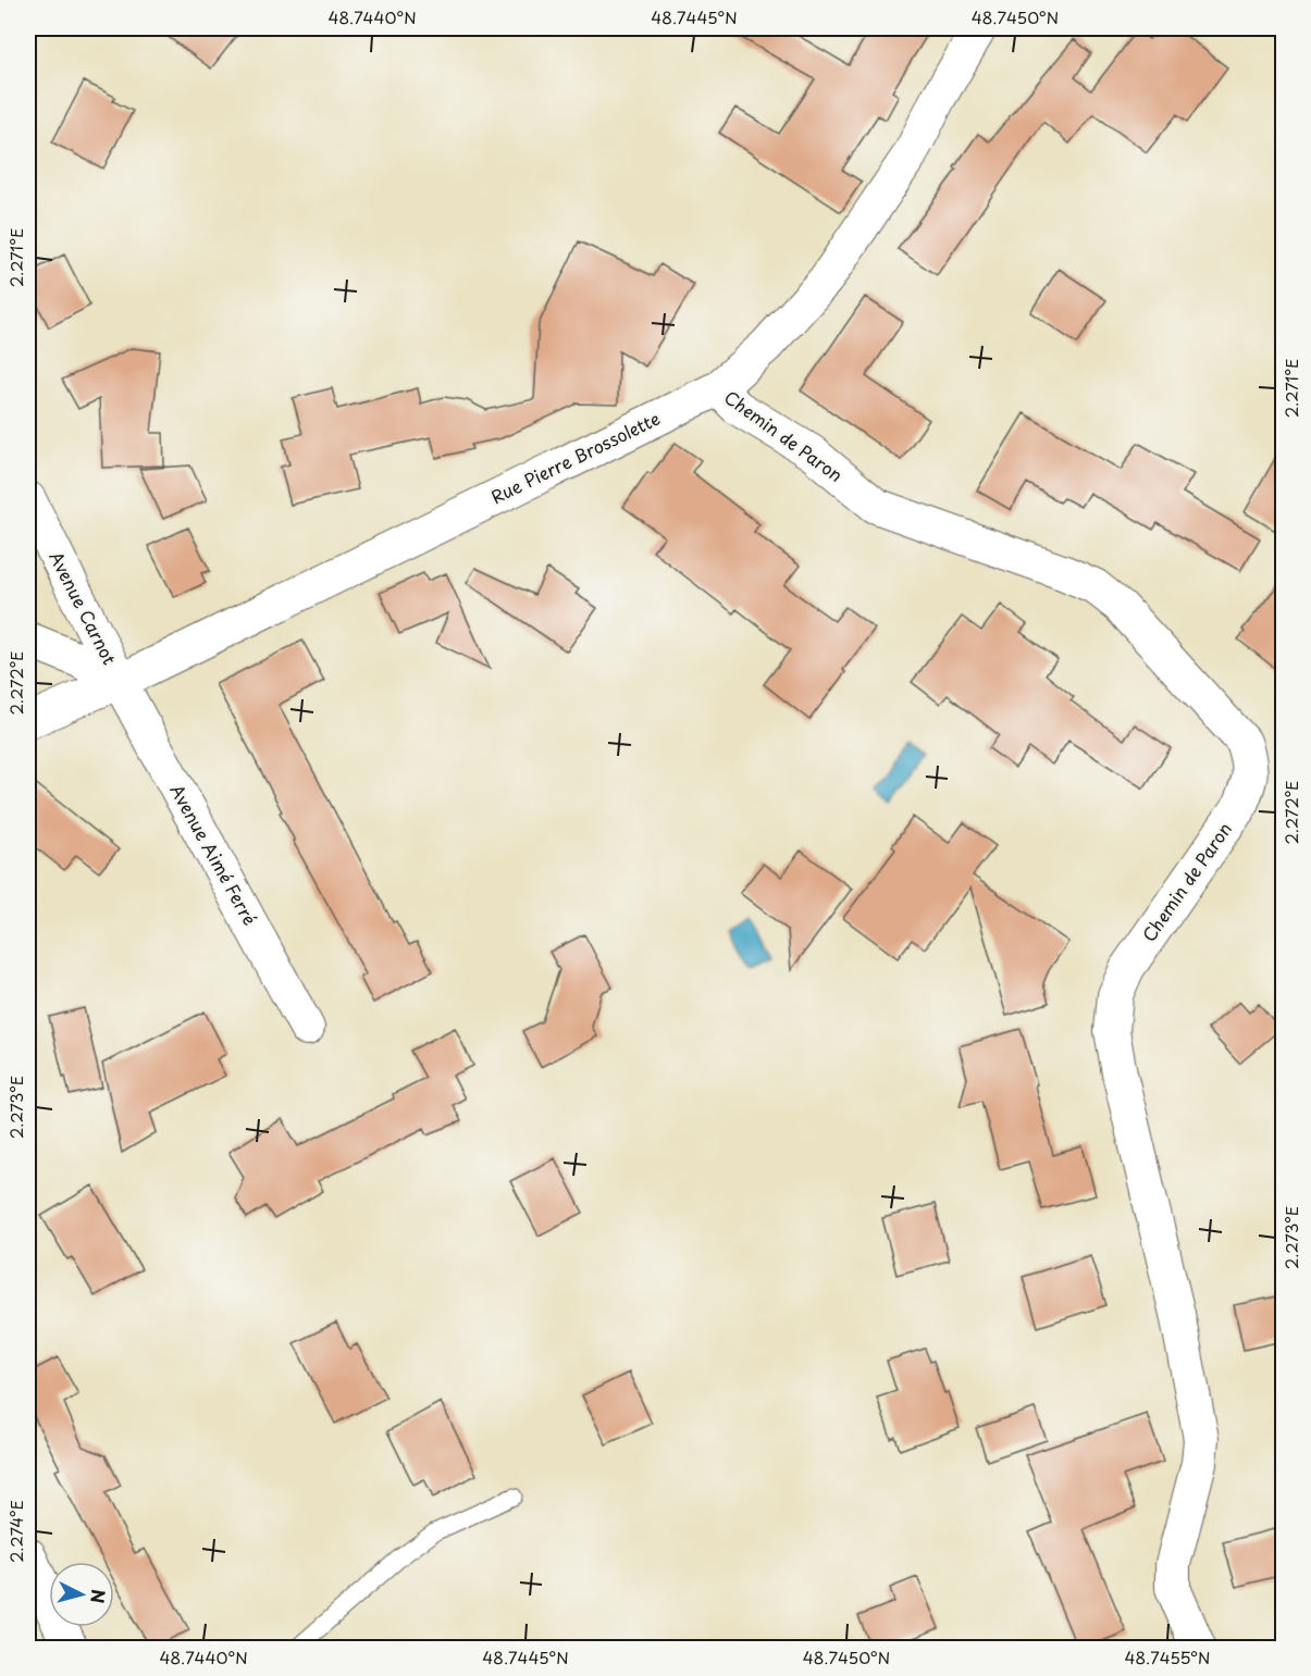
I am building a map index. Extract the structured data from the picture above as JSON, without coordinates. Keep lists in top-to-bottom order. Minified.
{"streets":{"street":["Chemin de Paron","Rue Pierre Brossolette","Avenue Carnot","Avenue Aimé Ferré"]},"crossings":[["Chemin de Paron","Rue Pierre Brossolette"],["Rue Pierre Brossolette","Avenue Carnot"],["Rue Pierre Brossolette","Avenue Aimé Ferré"],["Avenue Carnot","Avenue Aimé Ferré"]],"north":"right","coordinates":["48.7440°N","48.7445°N","48.7450°N","2.271°E","2.272°E","2.273°E","2.274°E","48.7455°N"]}
